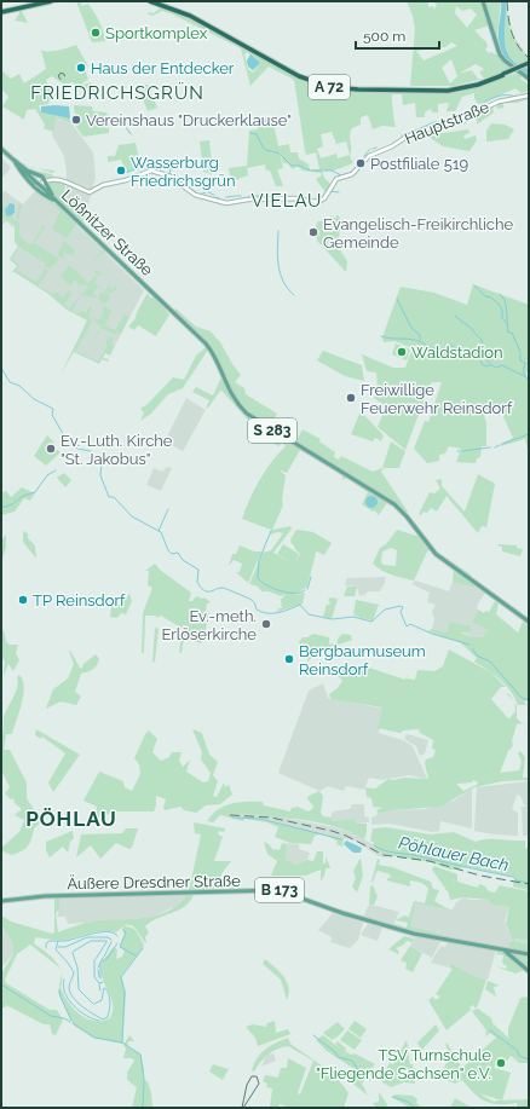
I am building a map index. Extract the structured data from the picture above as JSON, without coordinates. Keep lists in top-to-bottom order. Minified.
{"streets":{"highway":["A 72"],"main road":["Hauptstraße","Lößnitzer Straße","S 283","Äußere Dresdner Straße","B 173"]},"crossings":[["Hauptstraße","S 283"],["Lößnitzer Straße","S 283"]],"districts":["FRIEDRICHSGRÜN","VIELAU","PÖHLAU"],"water":["Pöhlauer Bach"],"places":["Sportkomplex","Haus der Entdecker","Vereinshaus \"Druckerklause\"","Postfiliale 519","Wasserburg Friedrichsgrün","Evangelisch-Freikirchliche Gemeinde","Waldstadion","Freiwillige Feuerwehr Reinsdorf","Ev.-Luth. Kirche \"St. Jakobus\"","TP Reinsdorf","Ev.-meth. Erlöserkirche","Bergbaumuseum Reinsdorf","TSV Turnschule \"Fliegende Sachsen\" e.V."],"scale_bar":"500 m"}
